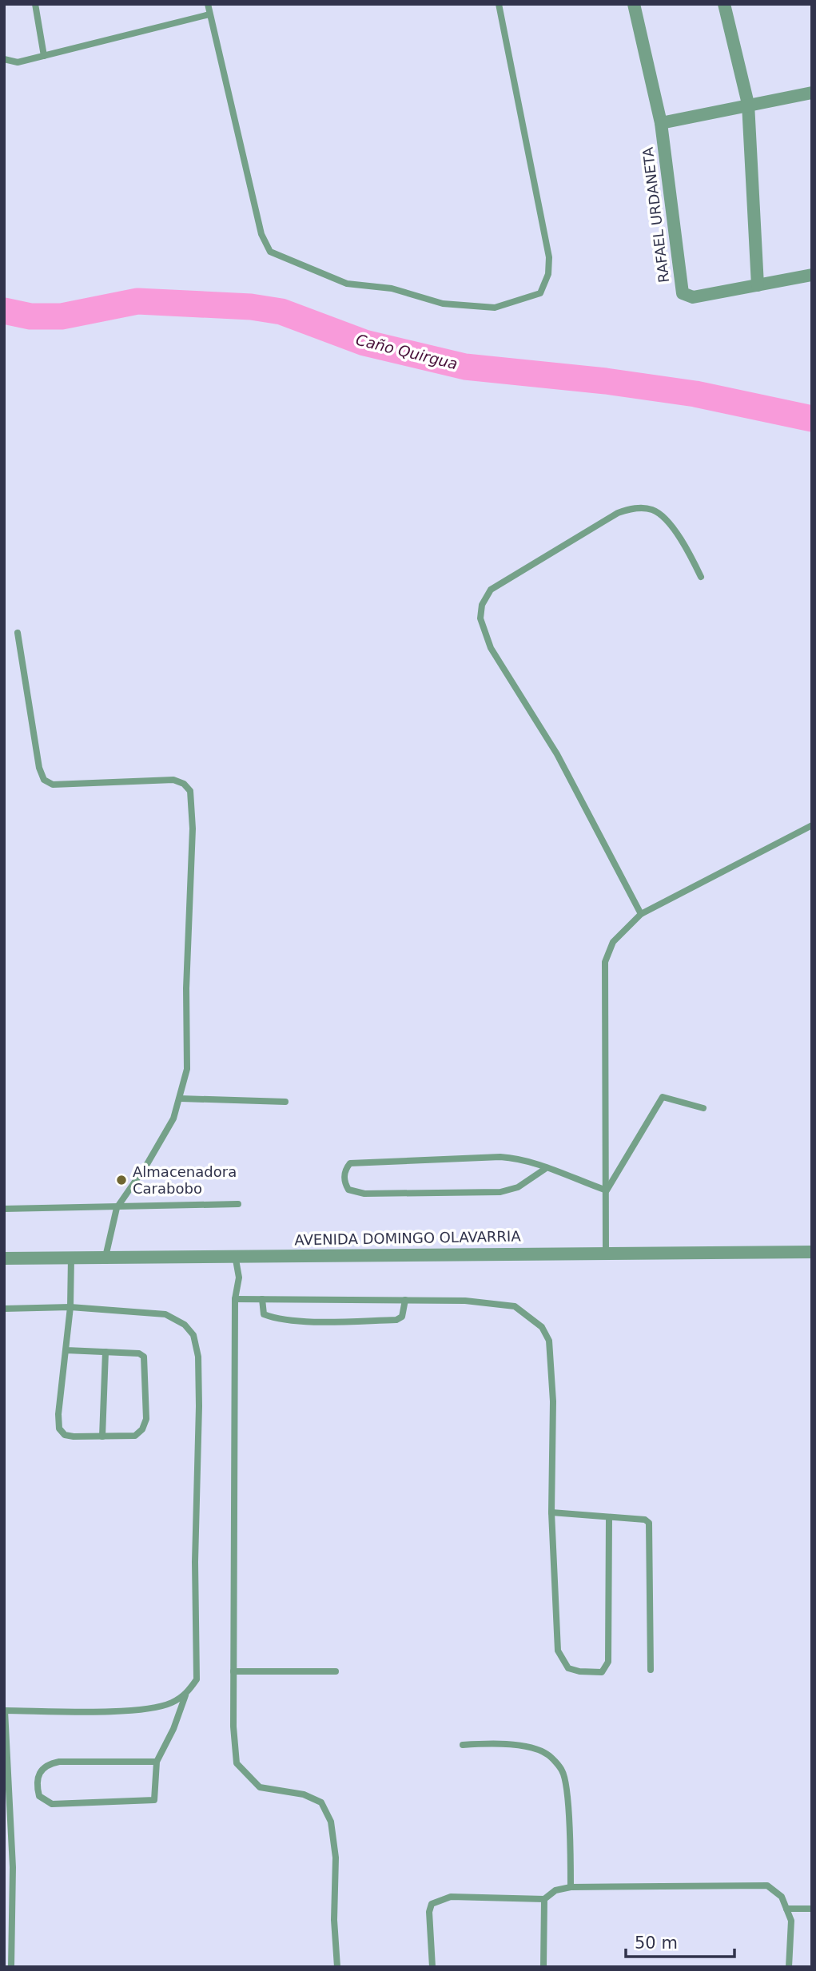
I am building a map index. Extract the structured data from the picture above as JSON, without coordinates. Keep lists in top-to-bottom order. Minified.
{"streets":{"street":["RAFAEL URDANETA","AVENIDA DOMINGO OLAVARRIA"]},"water":["Caño Quirgua"],"places":["Almacenadora Carabobo"],"scale_bar":"50 m"}
